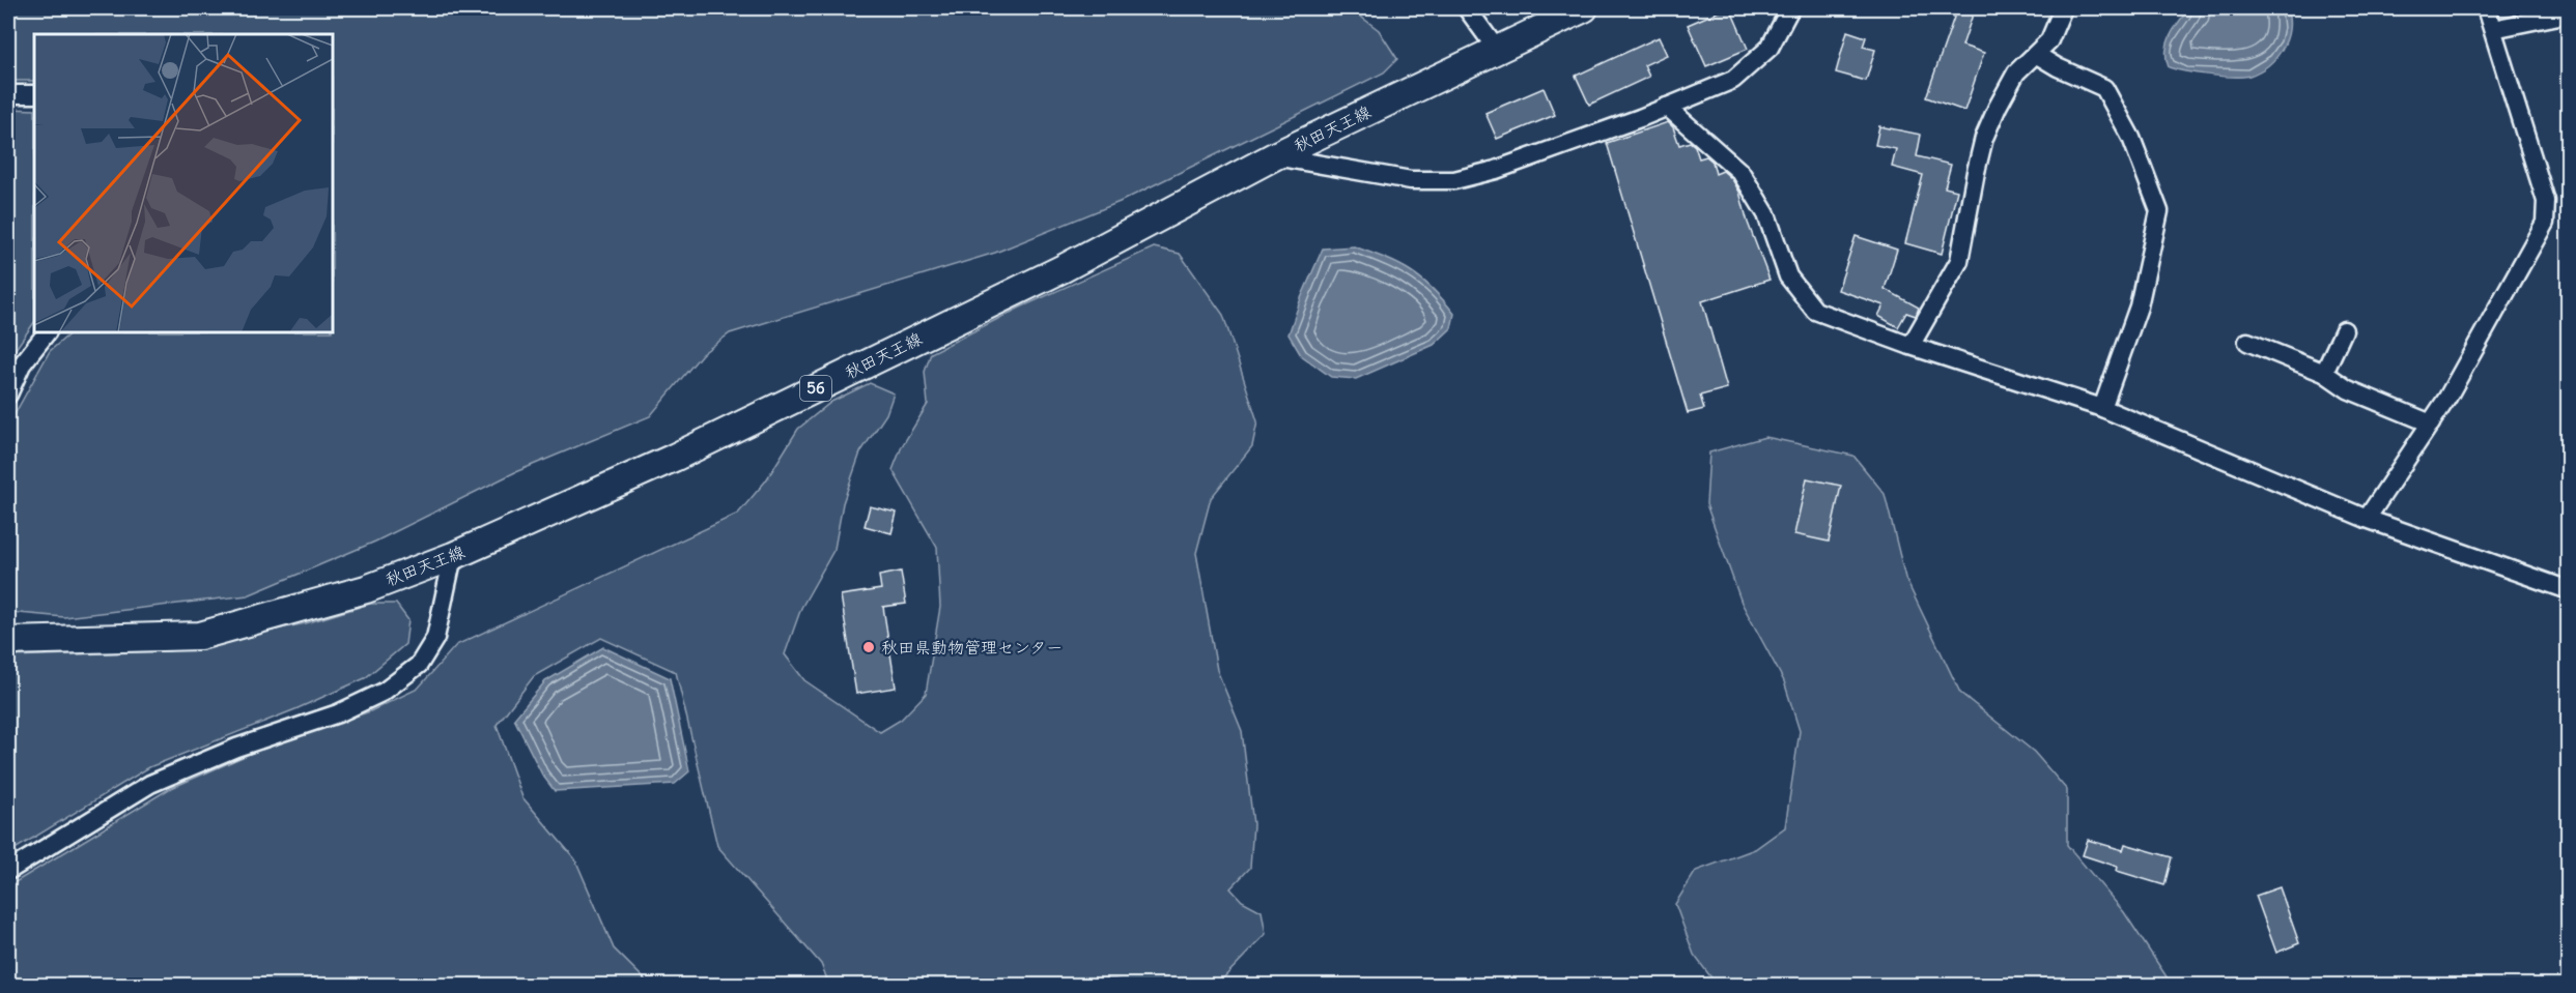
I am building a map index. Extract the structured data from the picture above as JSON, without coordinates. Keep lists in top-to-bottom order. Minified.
{"streets":{"main road":["秋田天王線","56"]},"places":["秋田県動物管理センター"]}
